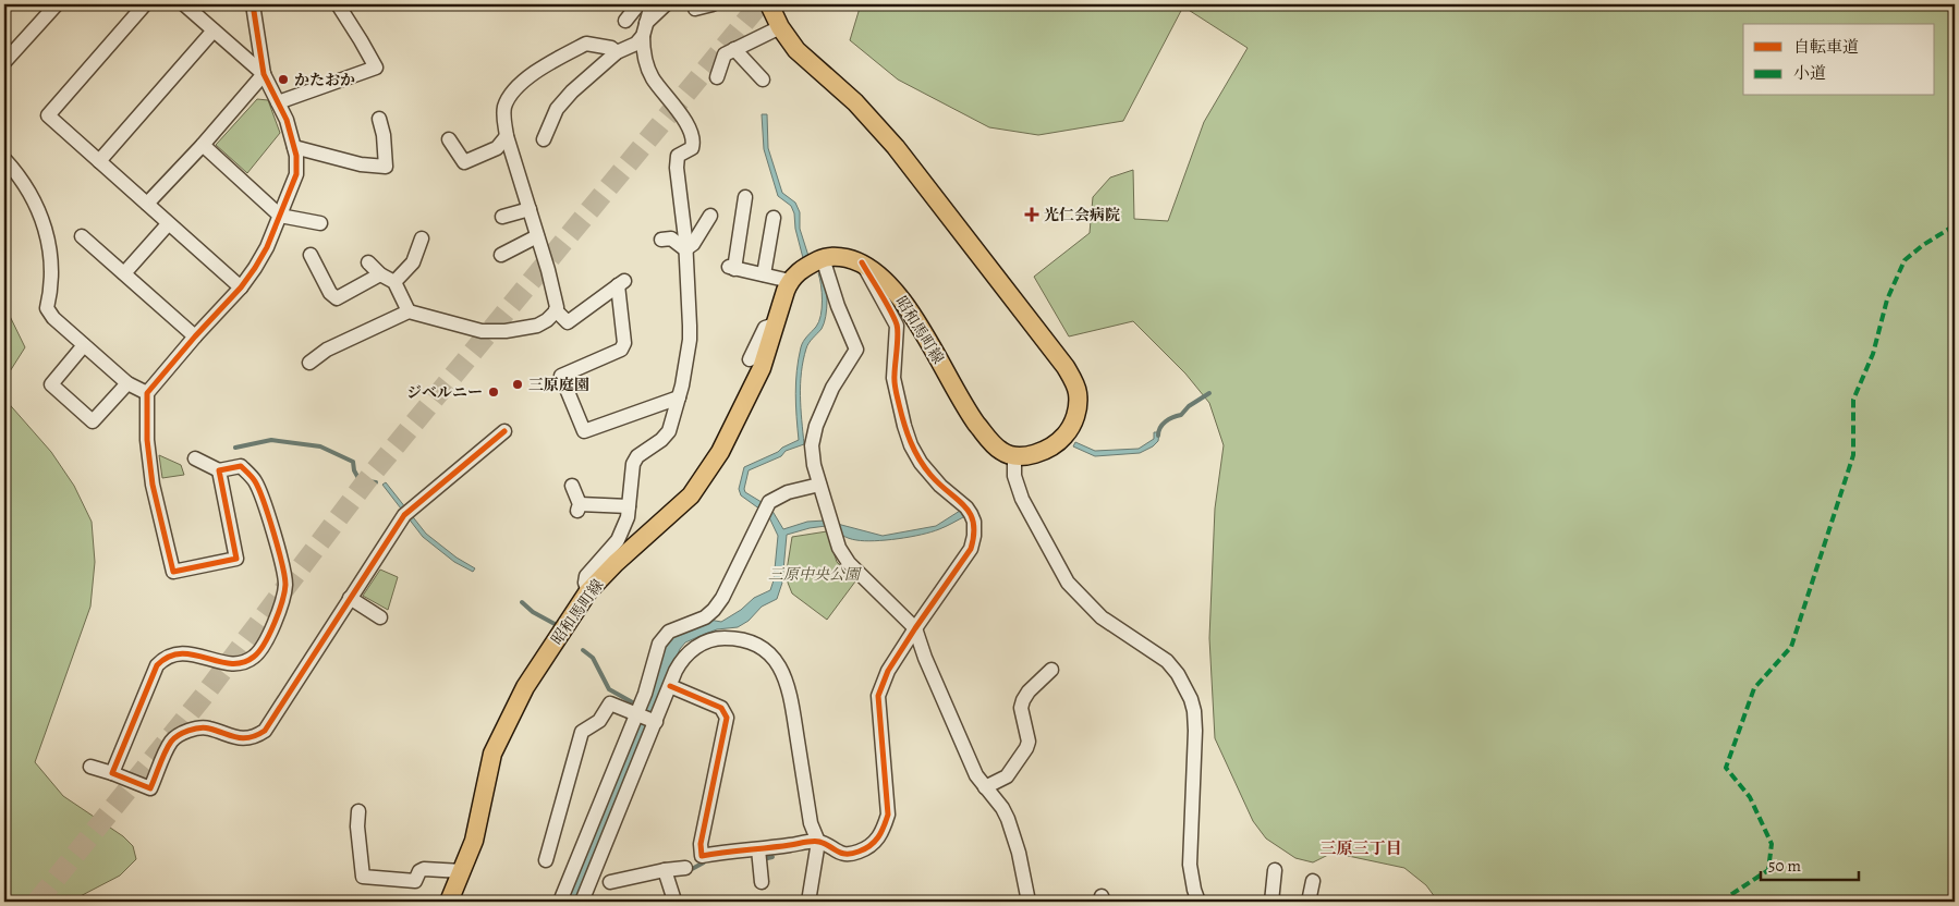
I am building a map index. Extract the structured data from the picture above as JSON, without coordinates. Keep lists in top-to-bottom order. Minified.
{"streets":{"main road":["昭和馬町線"]},"districts":["三原三丁目"],"parks":["三原中央公園"],"places":{"other":["かたおか","三原庭園","ジベルニー"],"health":["光仁会病院"]},"legend":["自転車道","小道"],"scale_bar":"50 m"}
